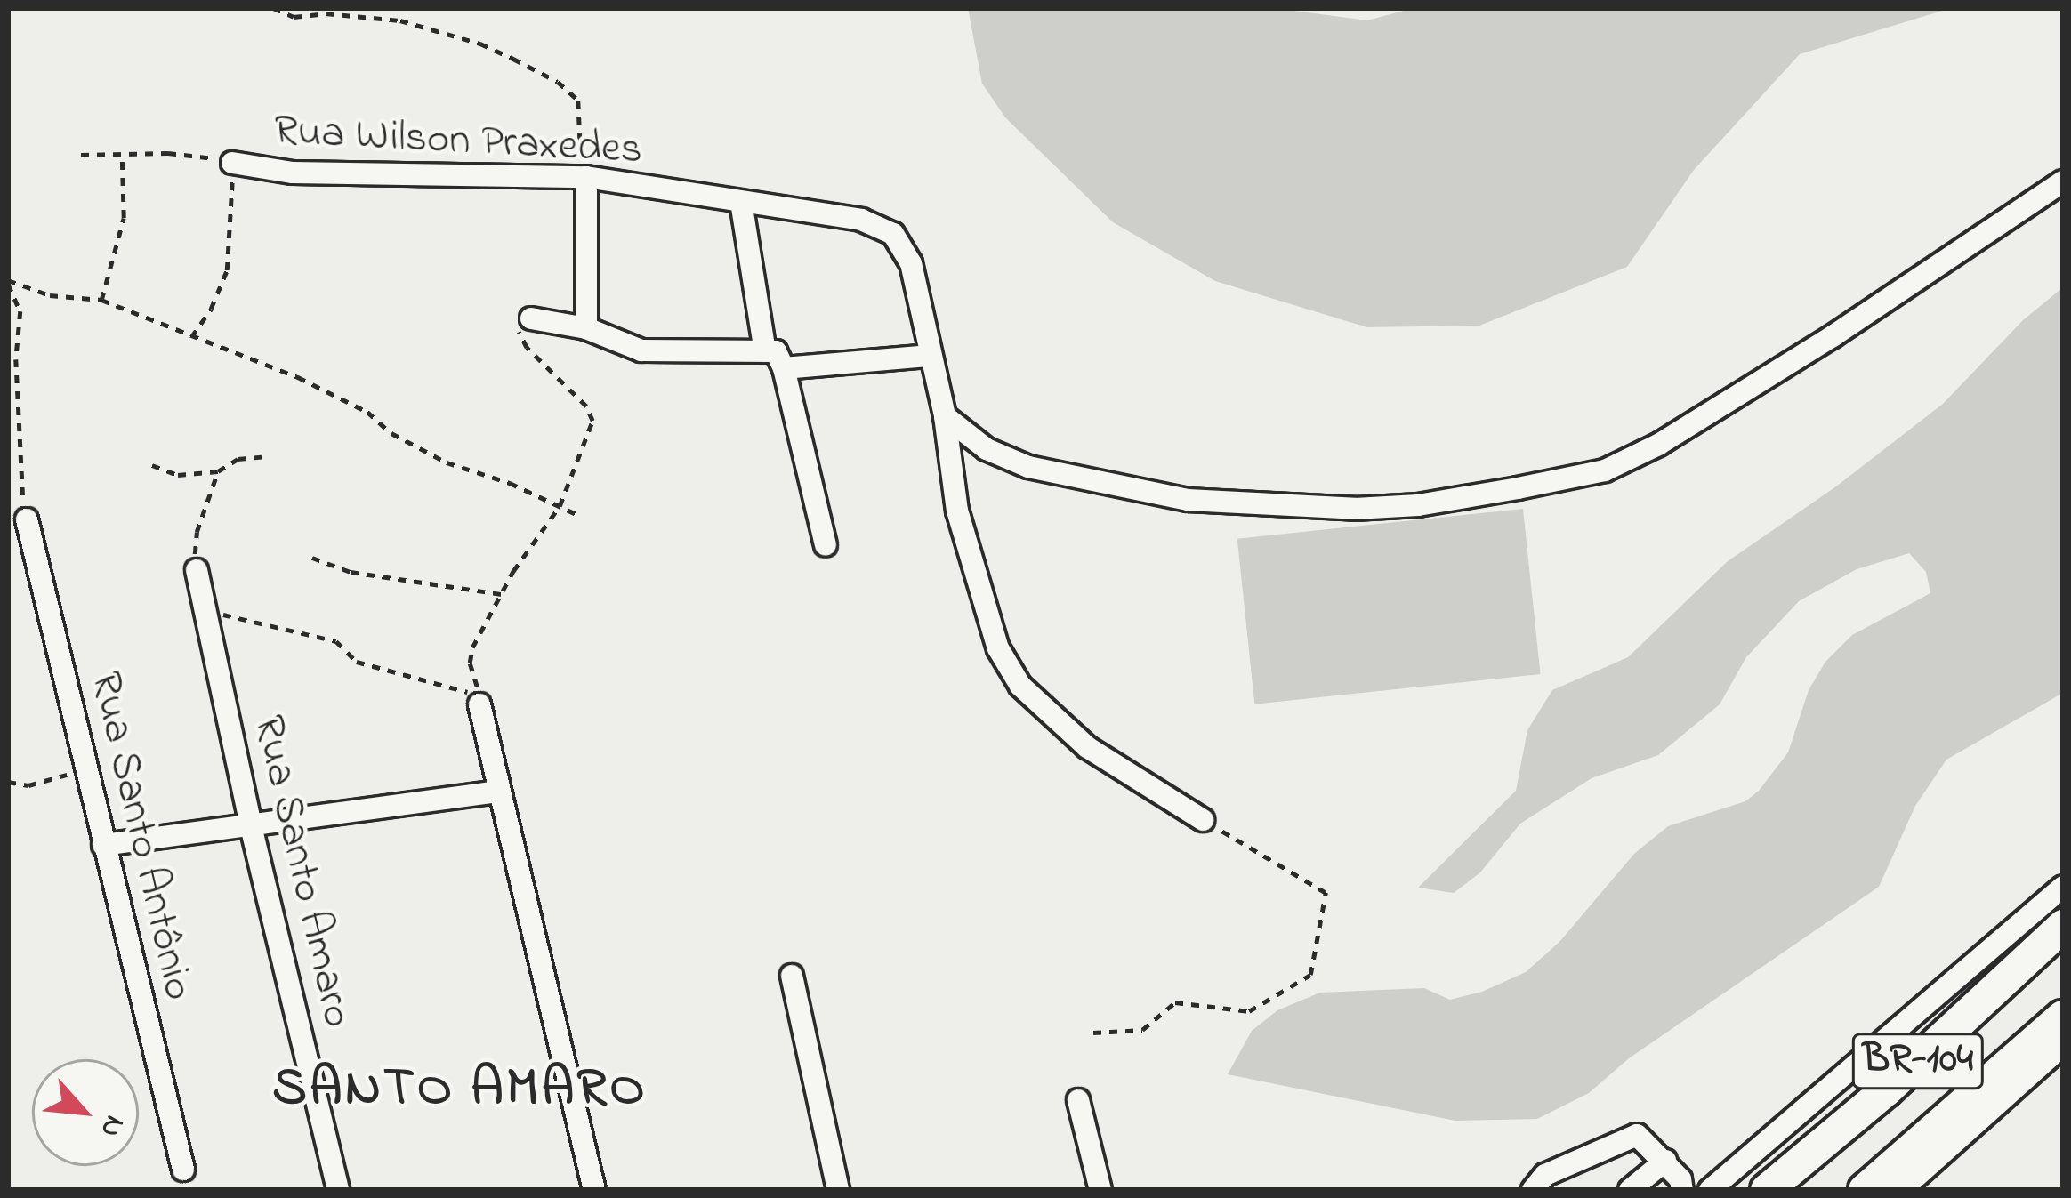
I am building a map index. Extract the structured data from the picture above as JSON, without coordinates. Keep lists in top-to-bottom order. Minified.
{"streets":{"highway":["BR-104"],"street":["Rua Wilson Praxedes","Rua Santo Antônio","Rua Santo Amaro"]},"districts":["SANTO AMARO"],"north":"bottom right"}
